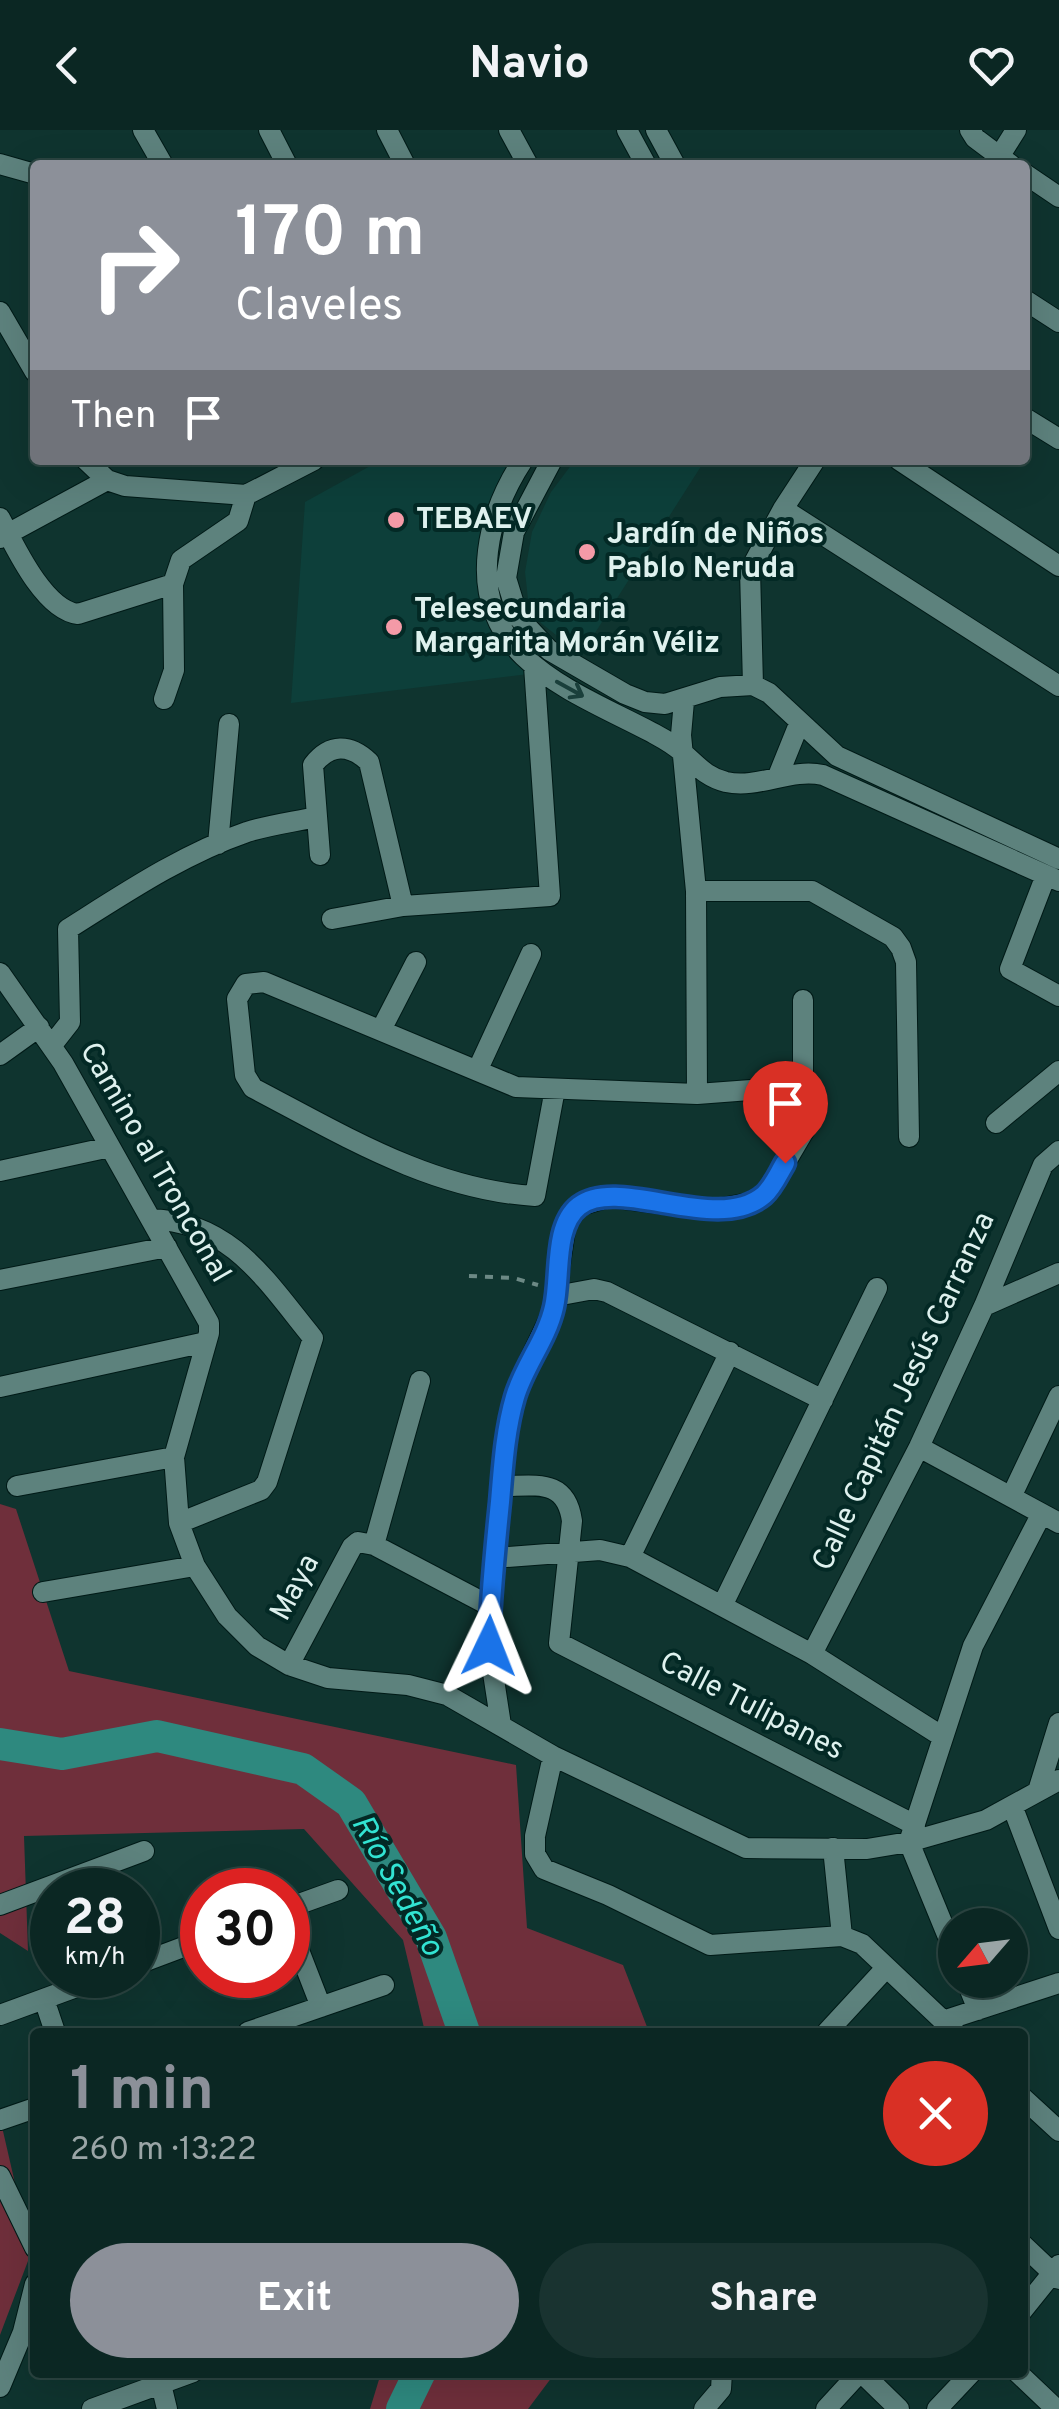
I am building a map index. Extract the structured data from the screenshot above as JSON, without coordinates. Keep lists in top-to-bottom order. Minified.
{"streets":{"street":["Camino al Tronconal","Calle Capitán Jesús Carranza","Maya","Calle Tulipanes"]},"water":["Río Sedeño"],"places":["TEBAEV","Jardín de Niños Pablo Neruda","Telesecundaria Margarita Morán Véliz"],"north":"bottom left","page":{"header":"Navio","turn":["170 m","Claveles"],"then":"Then","speed":"28 km/h","limit":"30","heading":["1 min","260 m · 13:22"],"buttons":["Exit","Share"]}}
